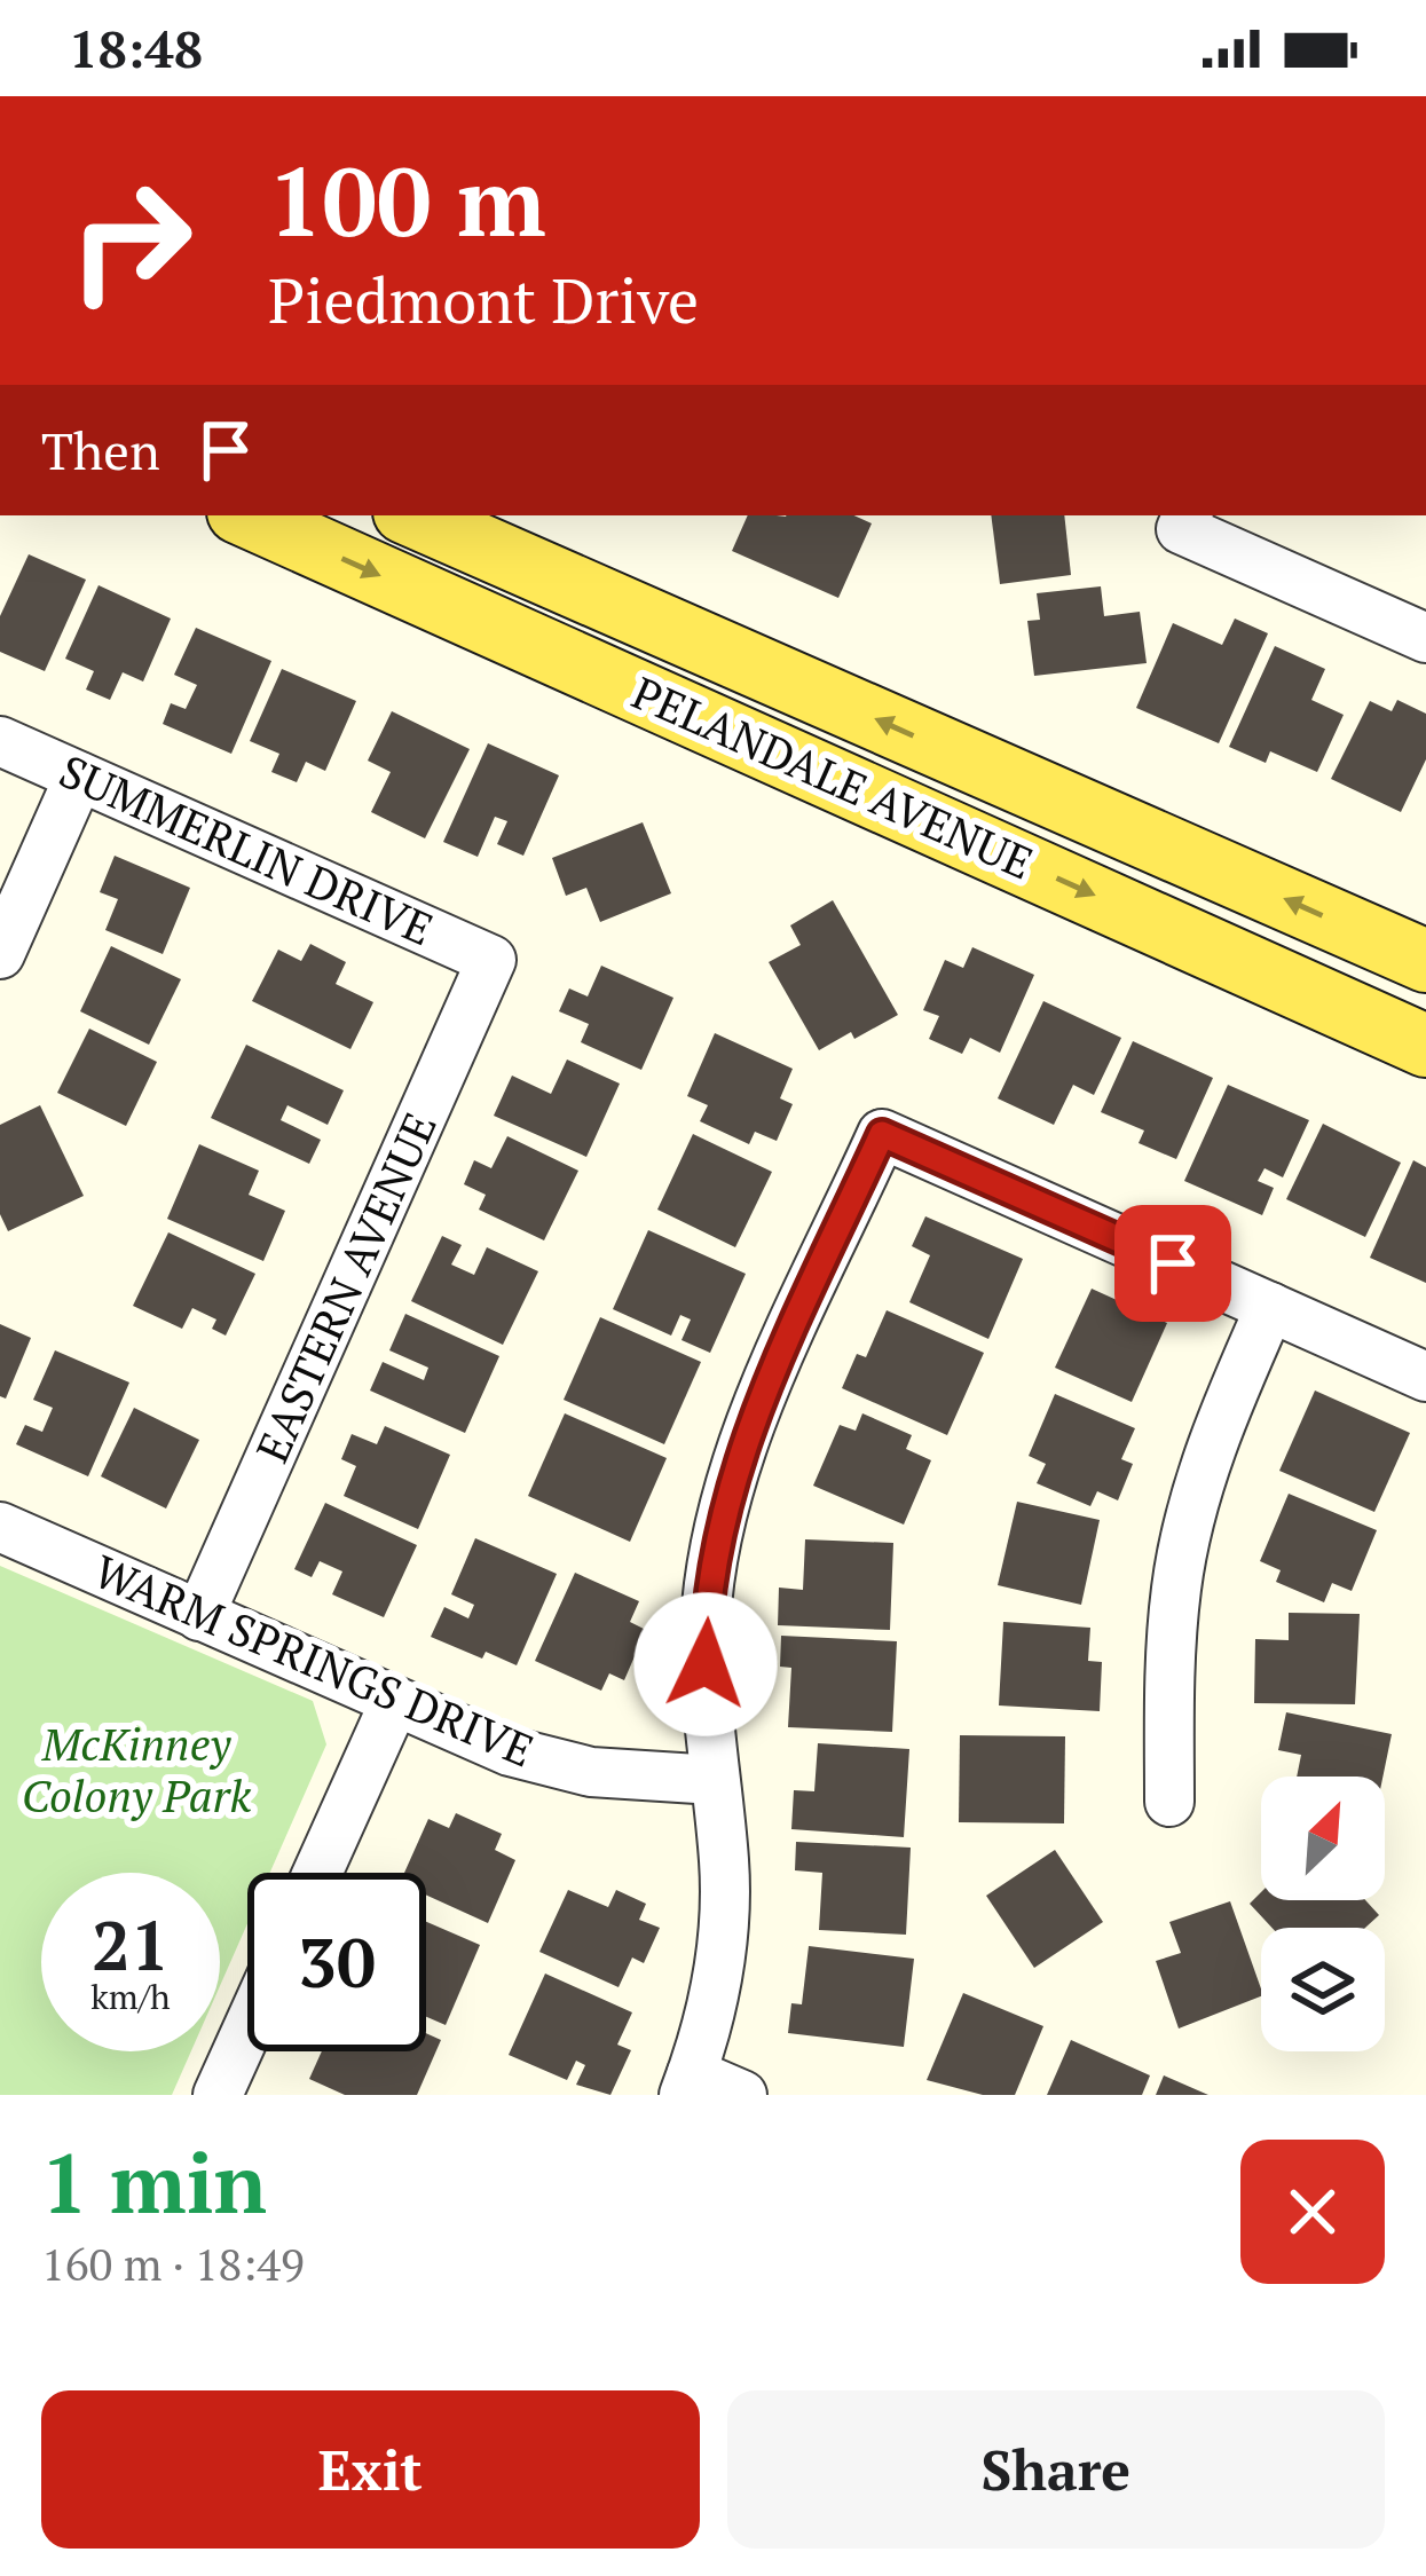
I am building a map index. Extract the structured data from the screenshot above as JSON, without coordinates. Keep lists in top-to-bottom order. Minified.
{"streets":{"main road":["PELANDALE AVENUE"],"street":["SUMMERLIN DRIVE","EASTERN AVENUE","WARM SPRINGS DRIVE"]},"crossings":[["SUMMERLIN DRIVE","EASTERN AVENUE"],["EASTERN AVENUE","WARM SPRINGS DRIVE"]],"parks":["McKinney Colony Park"],"north":"top right","page":{"status":"18:48","turn":["100 m","Piedmont Drive"],"then":"Then","speed":"21 km/h","limit":"30","heading":["1 min","160 m · 18:49"],"buttons":["Exit","Share"]}}
